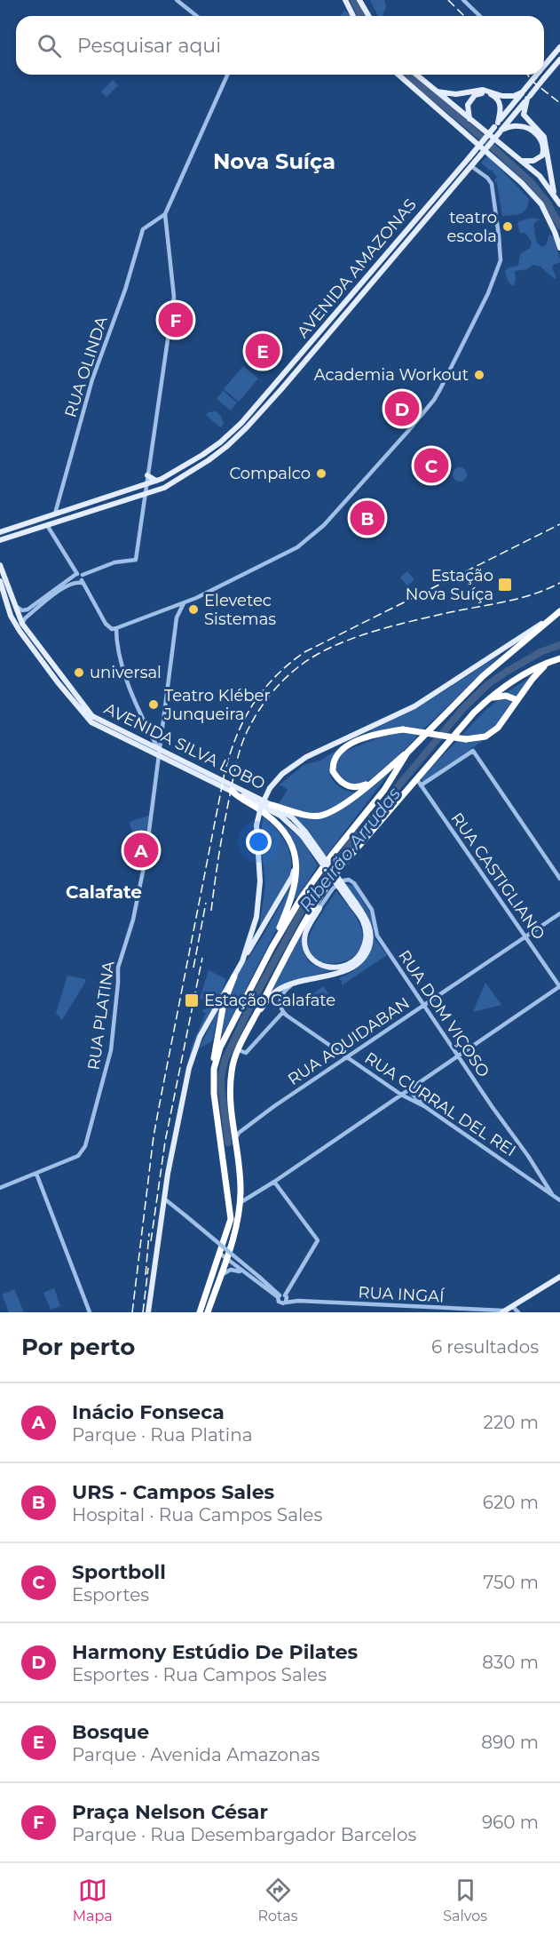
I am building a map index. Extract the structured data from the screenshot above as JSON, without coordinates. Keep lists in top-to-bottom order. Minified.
{"streets":{"main road":["AVENIDA AMAZONAS","AVENIDA SILVA LOBO"],"street":["RUA OLINDA","RUA CASTIGLIANO","RUA DOM VIÇOSO","RUA PLATINA","RUA AQUIDABAN","RUA CURRAL DEL REI","RUA INGAÍ"]},"crossings":[["AVENIDA AMAZONAS","RUA OLINDA"],["AVENIDA SILVA LOBO","RUA PLATINA"],["RUA CASTIGLIANO","RUA AQUIDABAN"],["RUA DOM VIÇOSO","RUA AQUIDABAN"],["RUA DOM VIÇOSO","RUA CURRAL DEL REI"],["RUA AQUIDABAN","RUA CURRAL DEL REI"]],"districts":["Nova Suíça","Calafate"],"water":["Ribeirão Arrudas"],"places":{"other":["teatro escola","Academia Workout","Compalco","Elevetec Sistemas","universal","Teatro Kléber Junqueira"],"transit":["Estação Nova Suíça","Estação Calafate"]},"page":{"search":"Pesquisar aqui","pins":["F","E","D","C","B","A"],"heading":["Por perto","6 resultados"],"list":[{"mark":"A","name":"Inácio Fonseca","note":"Parque · Rua Platina","value":"220 m"},{"mark":"B","name":"URS - Campos Sales","note":"Hospital · Rua Campos Sales","value":"620 m"},{"mark":"C","name":"Sportboll","note":"Esportes","value":"750 m"},{"mark":"D","name":"Harmony Estúdio De Pilates","note":"Esportes · Rua Campos Sales","value":"830 m"},{"mark":"E","name":"Bosque","note":"Parque · Avenida Amazonas","value":"890 m"},{"mark":"F","name":"Praça Nelson César","note":"Parque · Rua Desembargador Barcelos","value":"960 m"}],"nav":["Mapa","Rotas","Salvos"]}}
